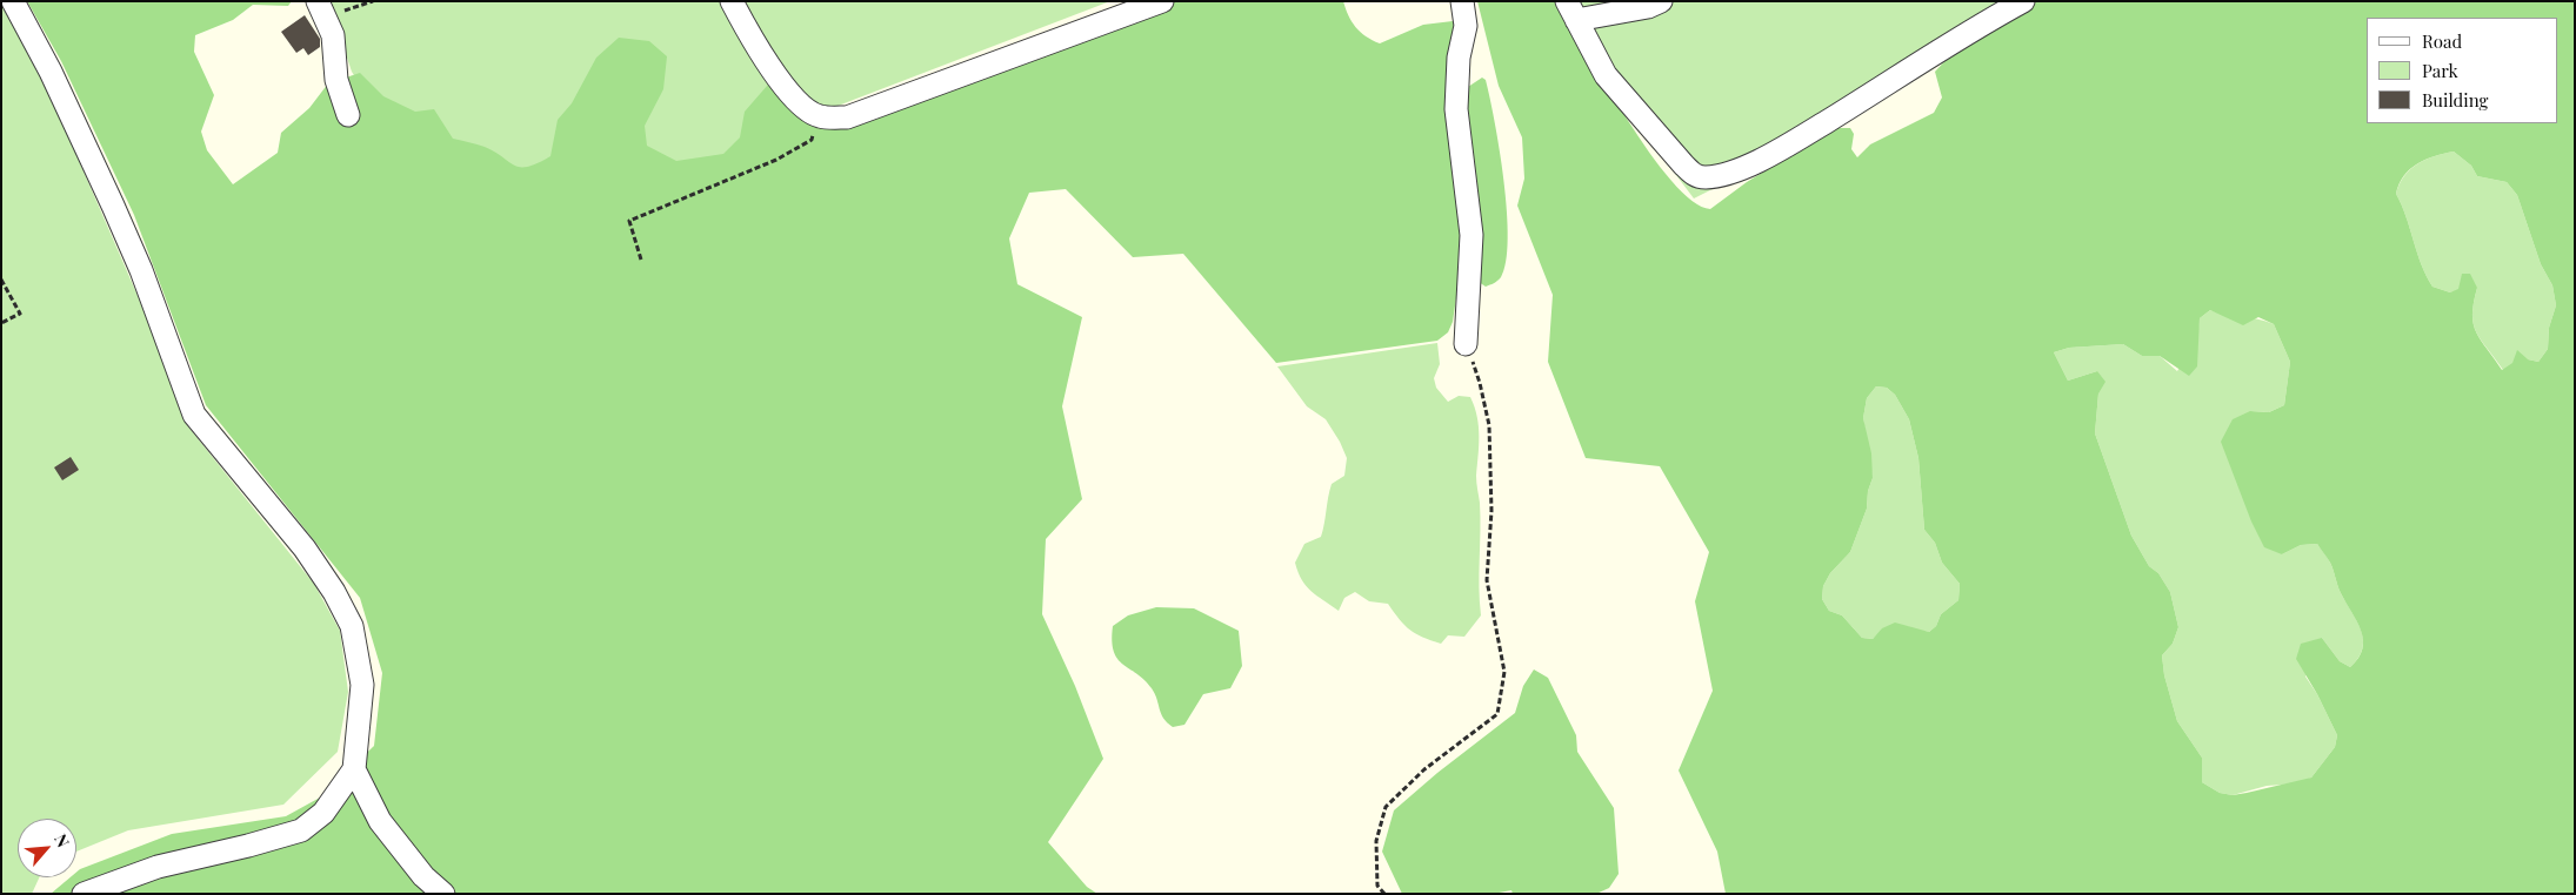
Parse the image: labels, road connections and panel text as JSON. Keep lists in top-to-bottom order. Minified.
{"legend":["Road","Park","Building"],"north":"top right"}
